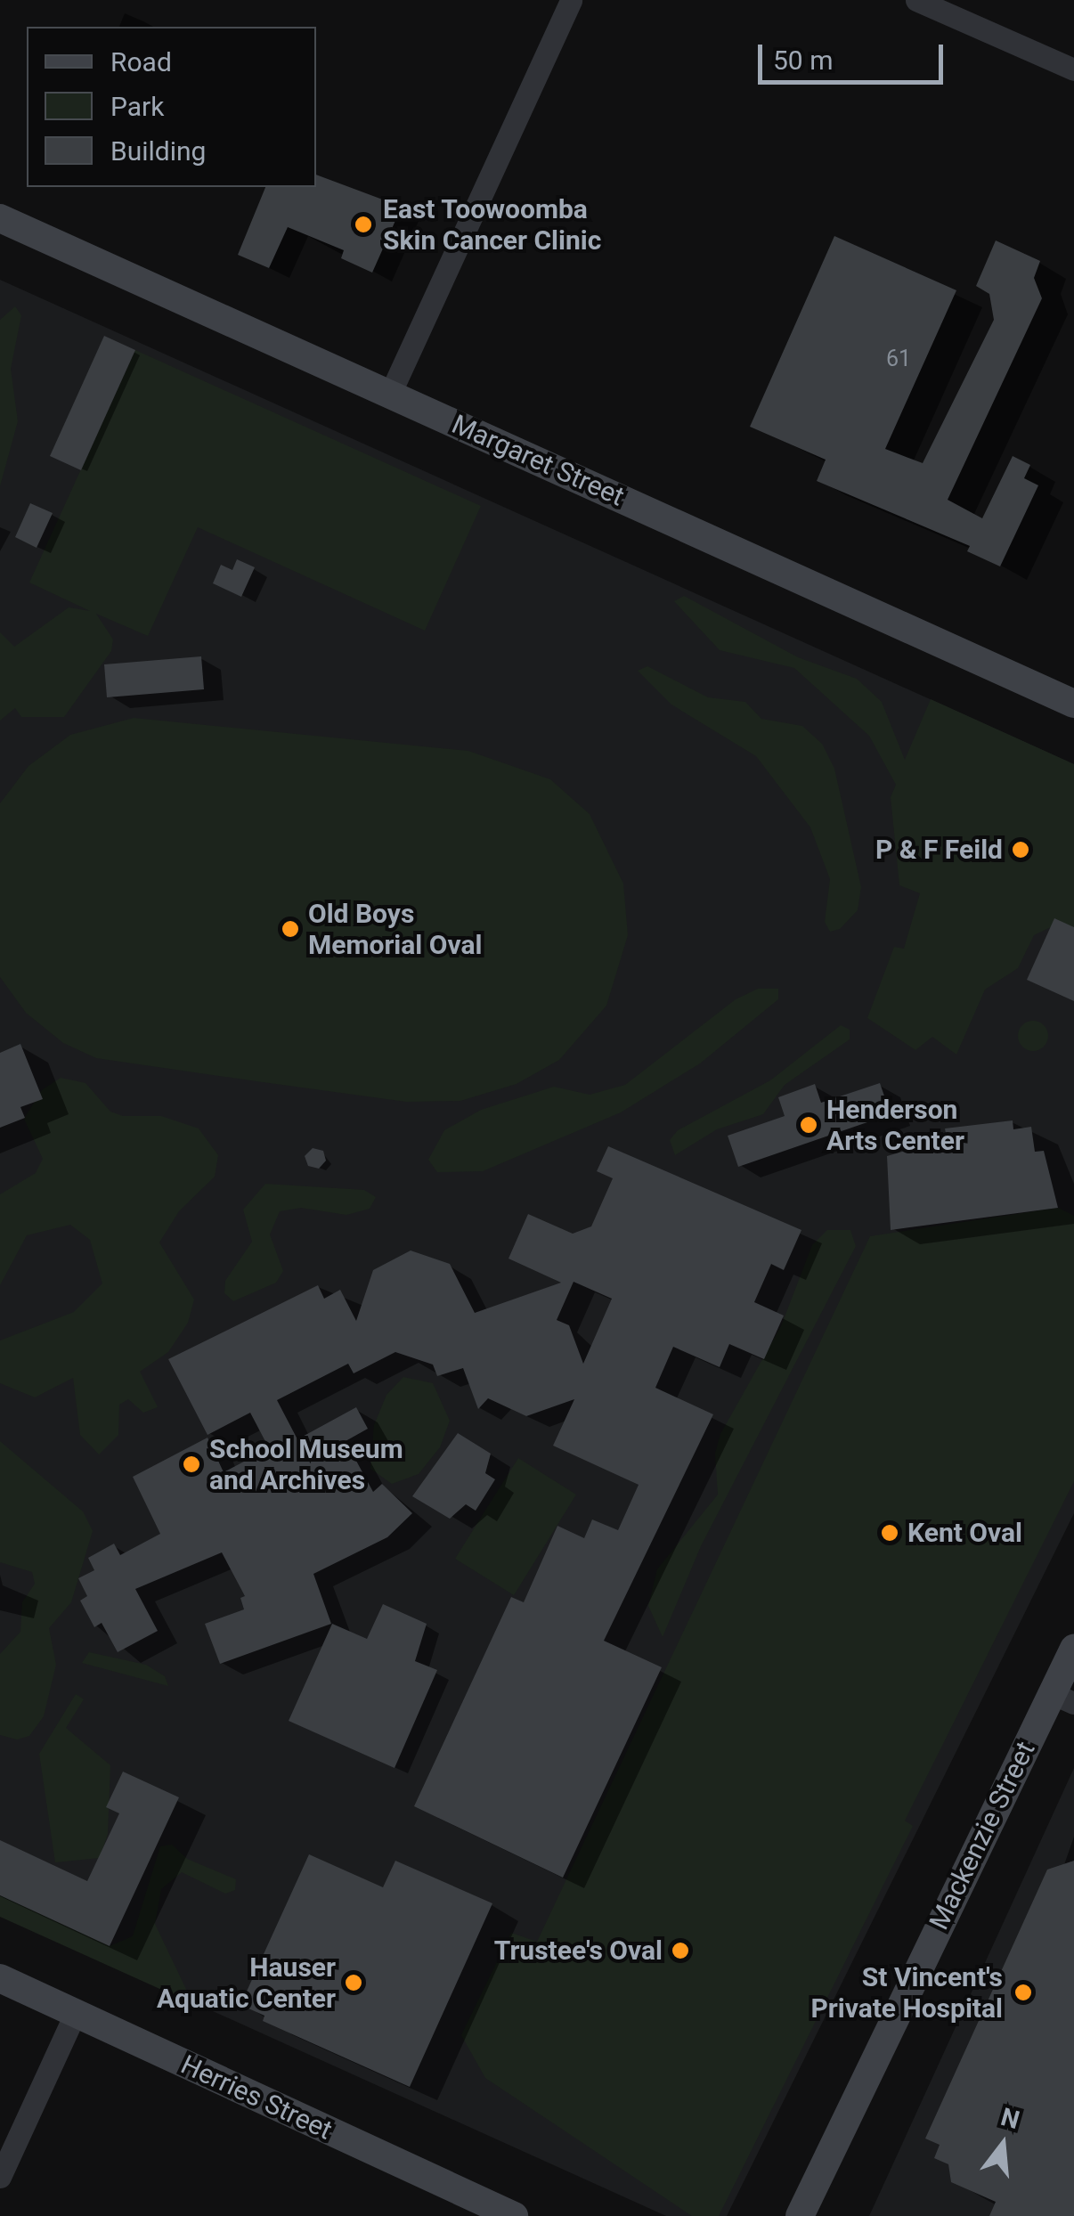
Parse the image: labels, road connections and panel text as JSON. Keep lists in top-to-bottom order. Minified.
{"streets":{"street":["Margaret Street","Mackenzie Street","Herries Street"]},"places":["East Toowoomba Skin Cancer Clinic","P & F Feild","Old Boys Memorial Oval","Henderson Arts Center","School Museum and Archives","Kent Oval","Trustee's Oval","Hauser Aquatic Center","St Vincent's Private Hospital"],"house_numbers":["61"],"legend":["Road","Park","Building"],"scale_bar":"50 m","north":"top"}
